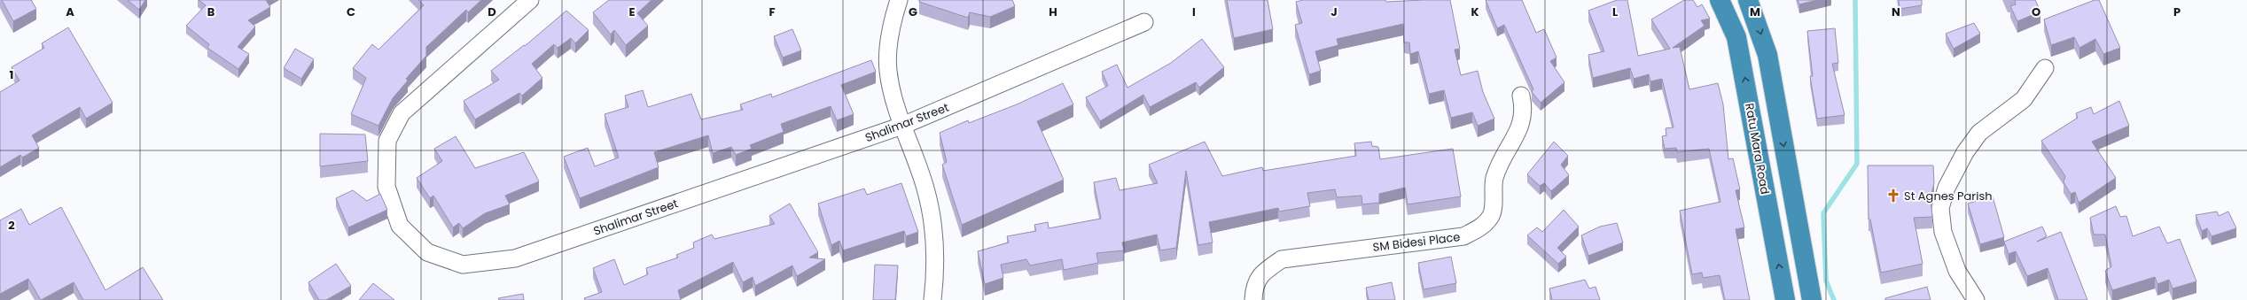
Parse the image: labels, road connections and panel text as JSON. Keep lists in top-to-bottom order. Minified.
{"streets":{"highway":["Ratu Mara Road"],"street":["Shalimar Street","SM Bidesi Place"]},"places":{"church":["St Agnes Parish"]},"grid":{"columns":["A","B","C","D","E","F","G","H","I","J","K","L","M","N","O","P"],"rows":["1","2"]}}
